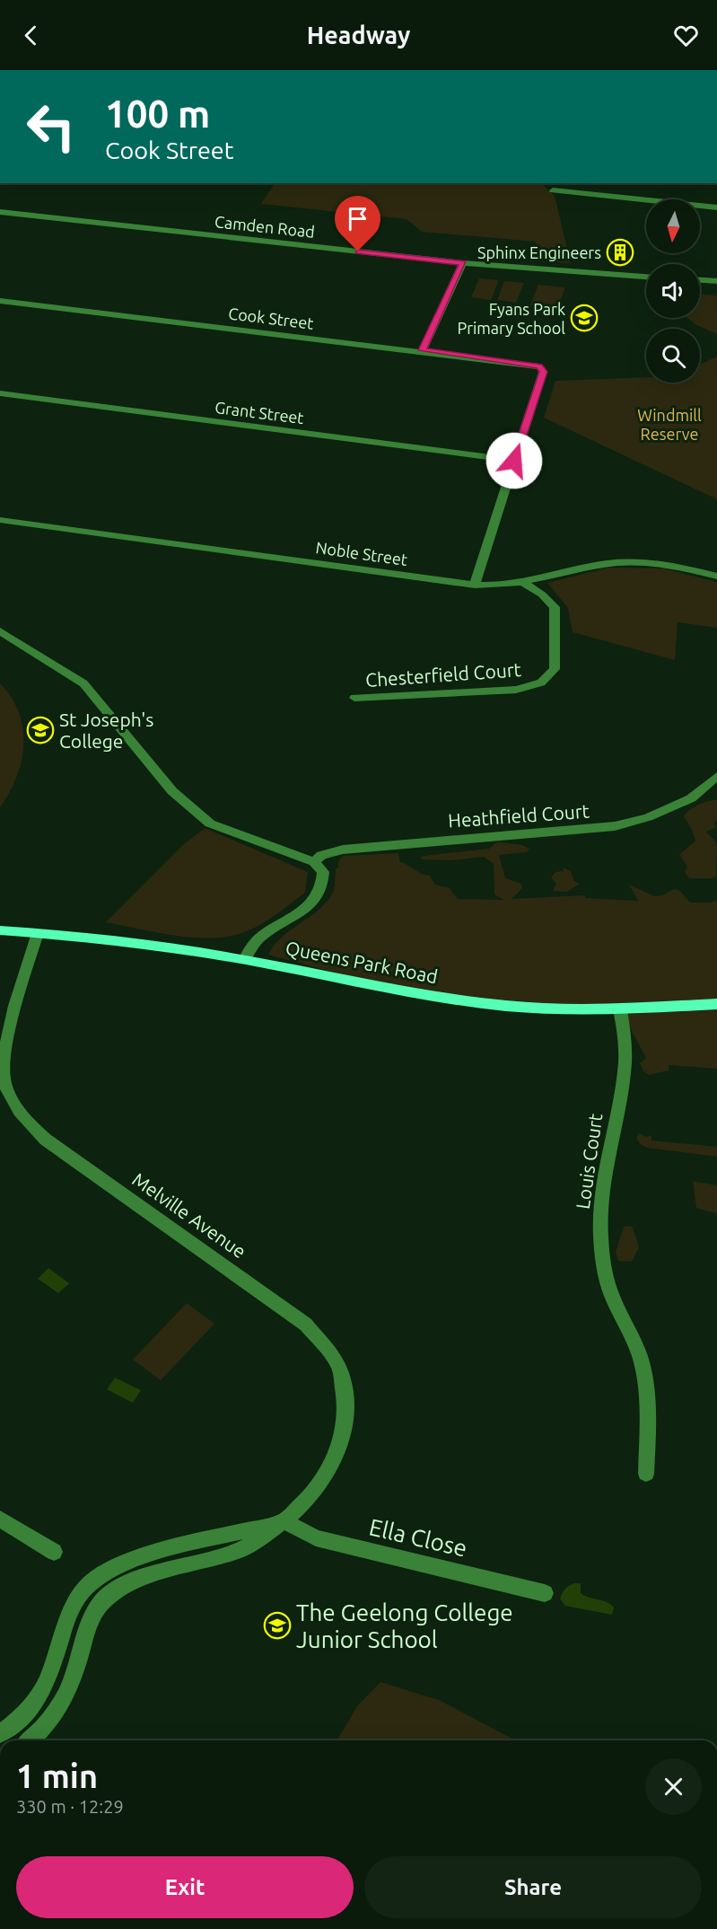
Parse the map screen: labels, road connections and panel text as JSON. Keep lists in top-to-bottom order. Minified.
{"streets":{"main road":["Queens Park Road"],"street":["Camden Road","Cook Street","Grant Street","Noble Street","Chesterfield Court","Heathfield Court","Louis Court","Melville Avenue","Ella Close"]},"crossings":[["Cook Street","Grant Street"],["Noble Street","Chesterfield Court"],["Queens Park Road","Louis Court"],["Queens Park Road","Melville Avenue"],["Melville Avenue","Ella Close"]],"parks":["Windmill Reserve"],"places":{"building":["Sphinx Engineers"],"school or university":["Fyans Park Primary School","St Joseph's College","The Geelong College Junior School"]},"north":"bottom","page":{"header":"Headway","turn":["100 m","Cook Street"],"heading":["1 min","330 m · 12:29"],"buttons":["Exit","Share"]}}
